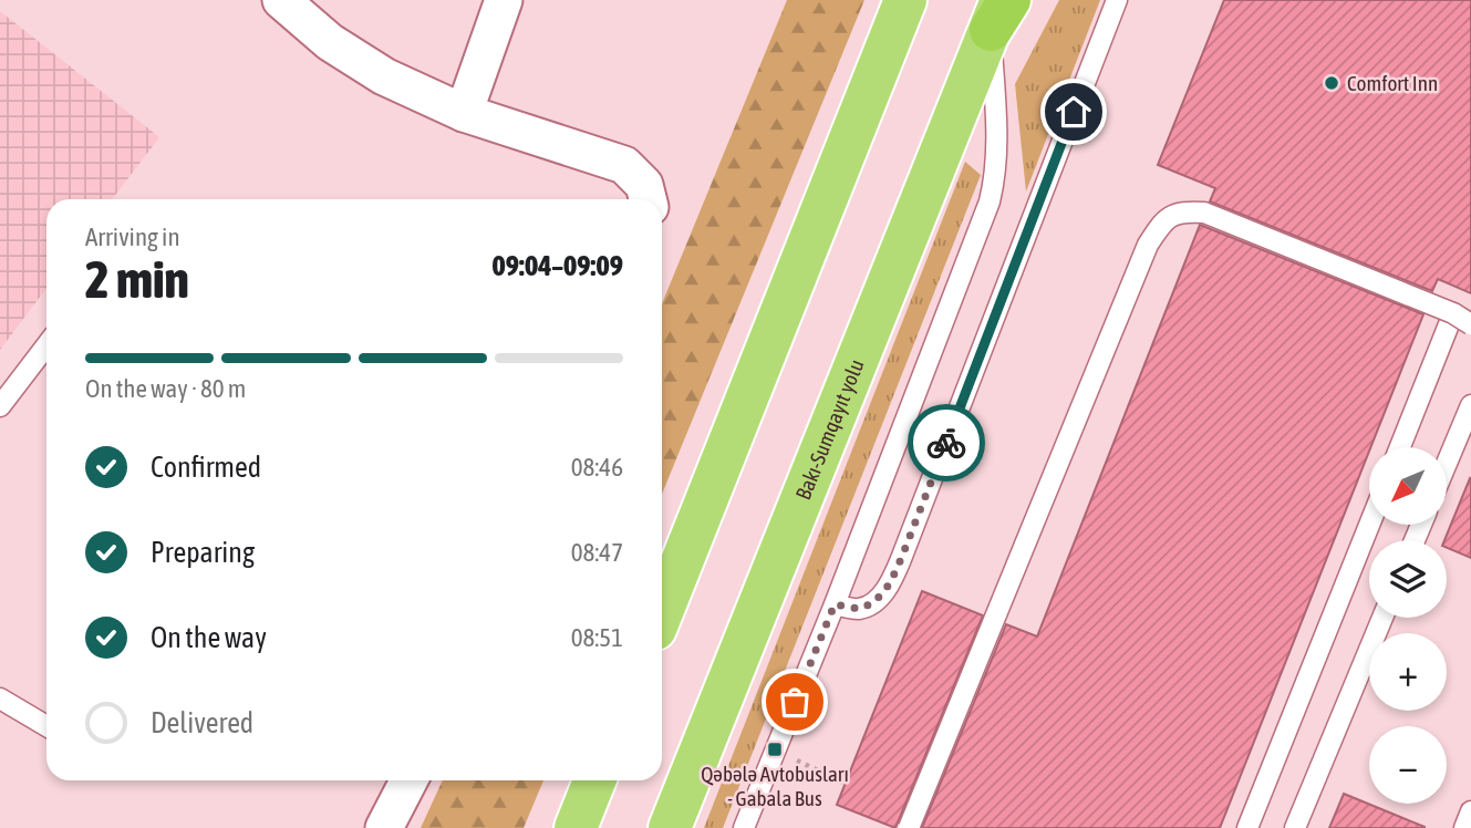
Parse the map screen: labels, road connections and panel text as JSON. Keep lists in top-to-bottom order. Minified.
{"streets":{"highway":["Bakı-Sumqayıt yolu"]},"places":{"other":["Comfort Inn"],"transit":["Qəbələ Avtobusları - Gabala Bus"]},"north":"bottom left","page":{"heading":["2 min","Arriving in","09:04–09:09"],"bar":"On the way · 80 m","list":[["Confirmed","08:46"],["Preparing","08:47"],["On the way","08:51"],"Delivered"],"map_buttons":["+","−"]}}
